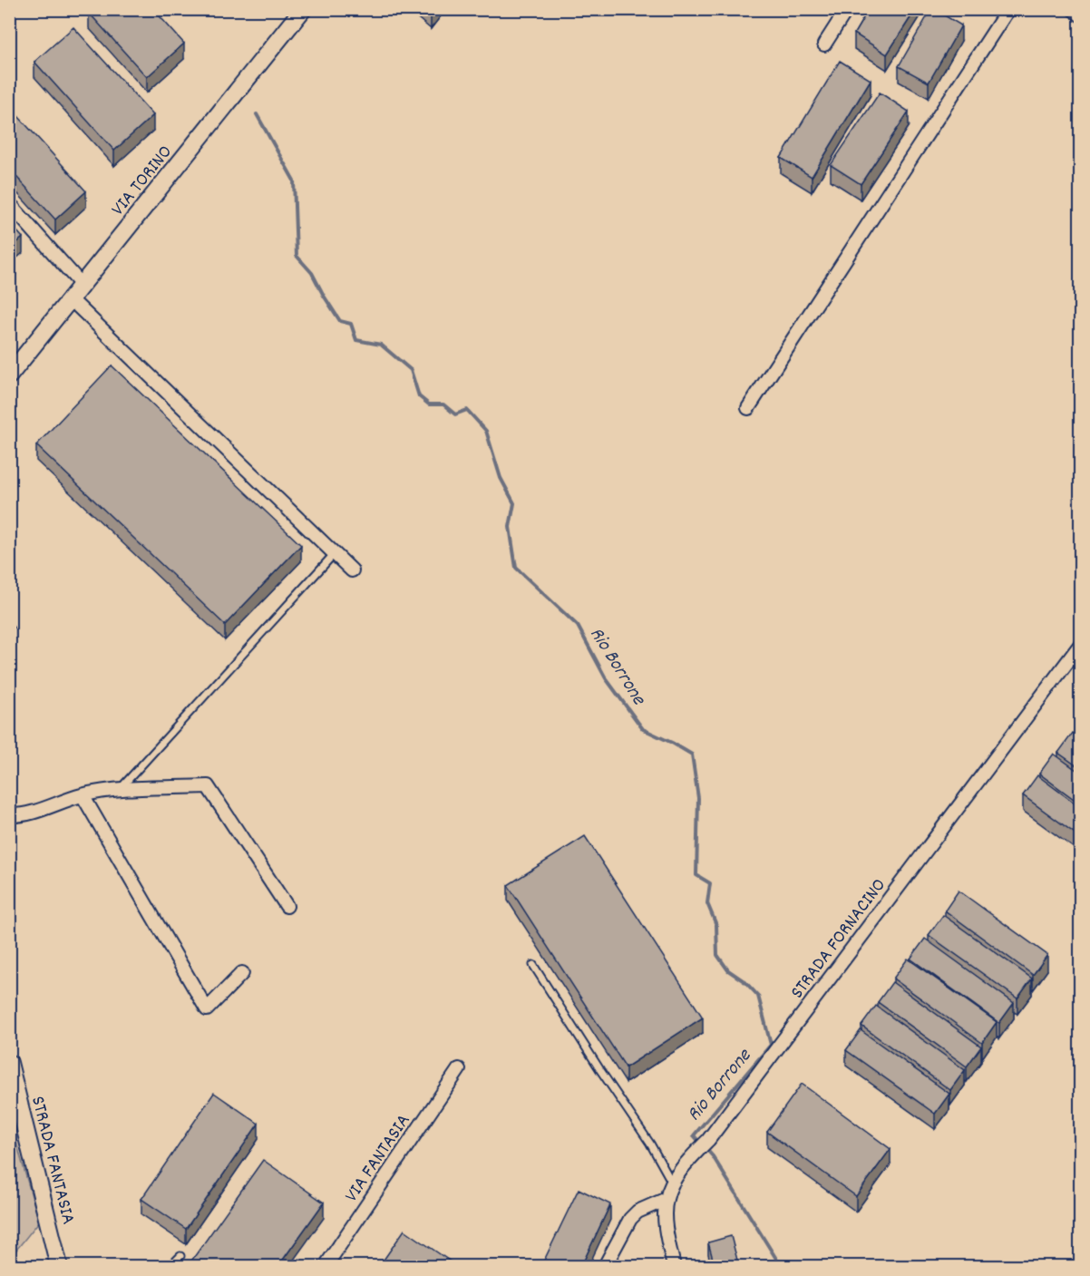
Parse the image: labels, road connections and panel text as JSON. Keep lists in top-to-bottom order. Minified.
{"streets":{"main road":["VIA TORINO","STRADA FANTASIA"],"street":["STRADA FORNACINO","VIA FANTASIA"]},"water":["Rio Borrone"]}
